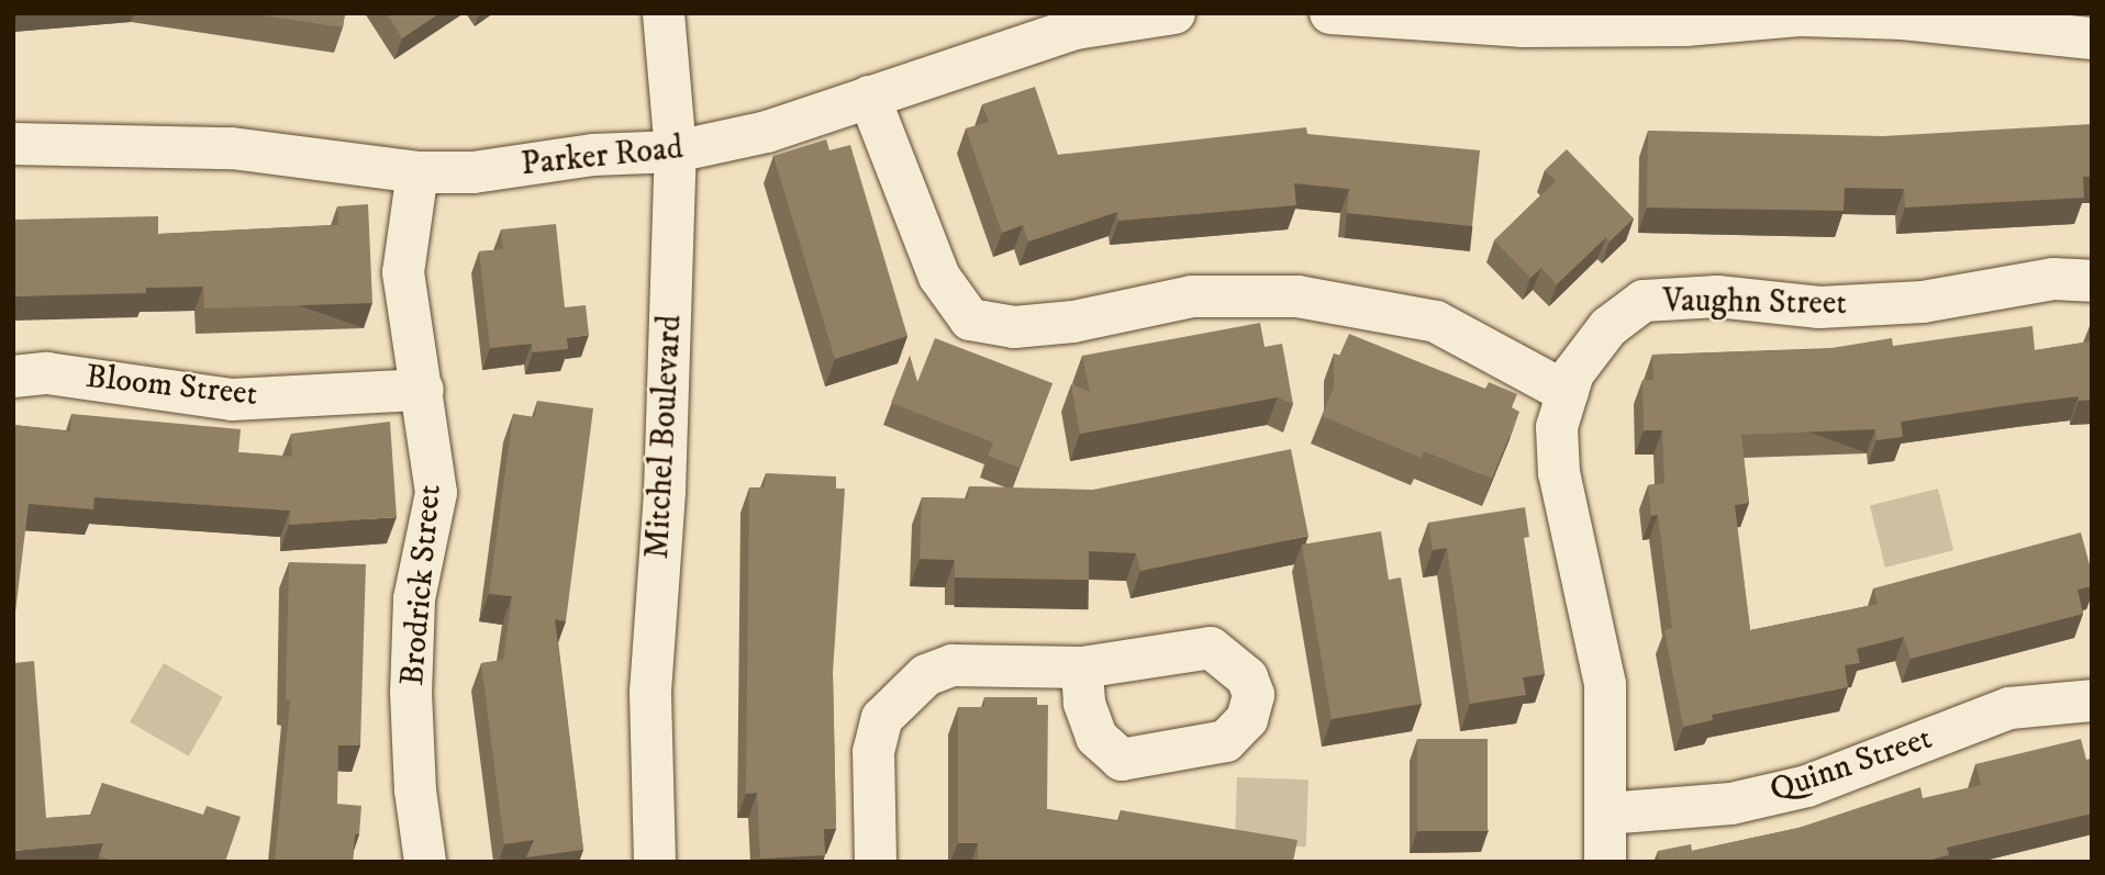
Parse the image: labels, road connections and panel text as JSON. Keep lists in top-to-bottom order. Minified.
{"streets":{"street":["Parker Road","Vaughn Street","Bloom Street","Mitchel Boulevard","Brodrick Street","Quinn Street"]},"crossings":[["Parker Road","Mitchel Boulevard"],["Parker Road","Brodrick Street"],["Vaughn Street","Quinn Street"],["Bloom Street","Brodrick Street"]]}
